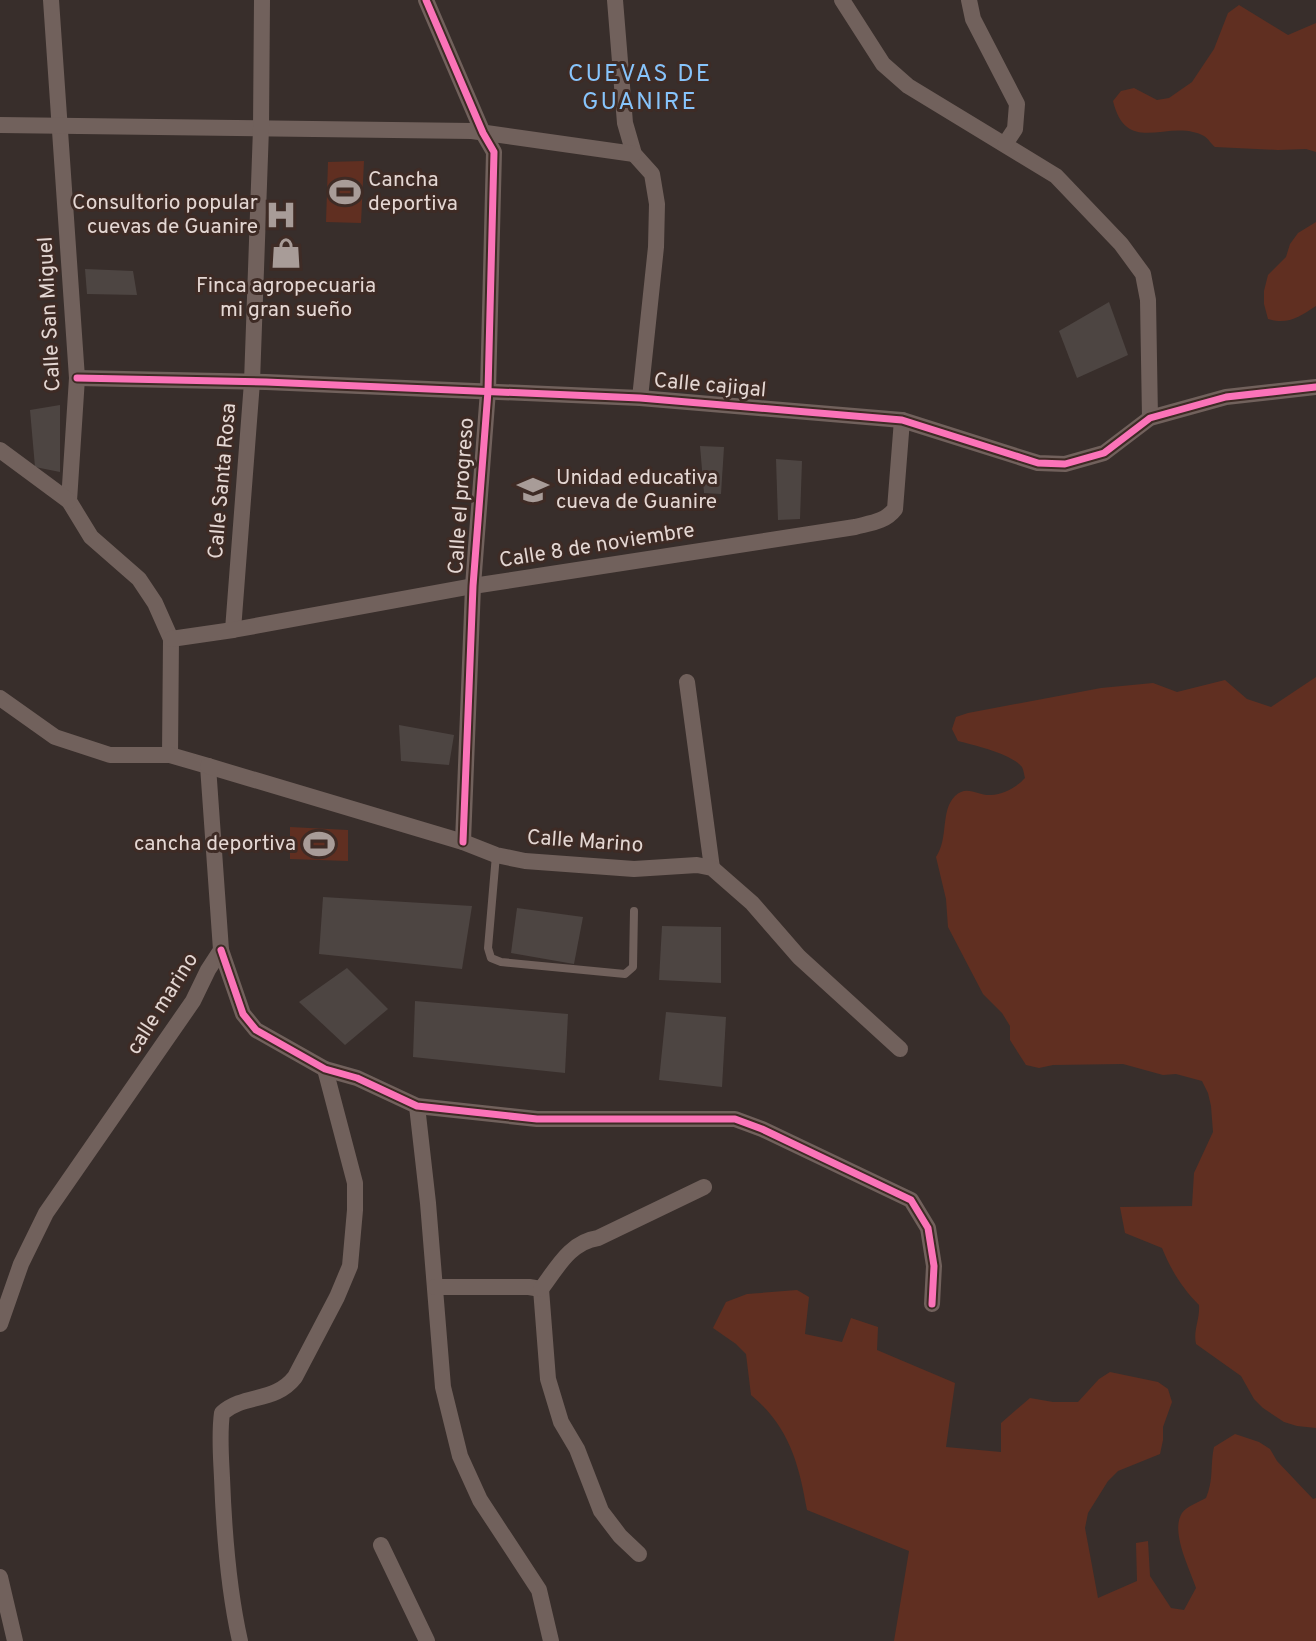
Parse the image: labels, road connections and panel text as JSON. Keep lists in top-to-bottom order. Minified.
{"streets":{"street":["Calle San Miguel","Calle cajigal","Calle Santa Rosa","Calle el progreso","Calle 8 de noviembre","Calle Marino","calle marino"]},"crossings":[["Calle San Miguel","Calle cajigal"],["Calle cajigal","Calle Santa Rosa"],["Calle cajigal","Calle el progreso"],["Calle cajigal","Calle 8 de noviembre"],["Calle Santa Rosa","Calle 8 de noviembre"],["Calle el progreso","Calle 8 de noviembre"],["Calle el progreso","Calle Marino"],["Calle Marino","calle marino"]],"districts":["CUEVAS DE GUANIRE"],"places":{"sports":["Cancha deportiva","cancha deportiva"],"hospital":["Consultorio popular cuevas de Guanire"],"shop":["Finca agropecuaria mi gran sueño"],"school or university":["Unidad educativa cueva de Guanire"]}}
